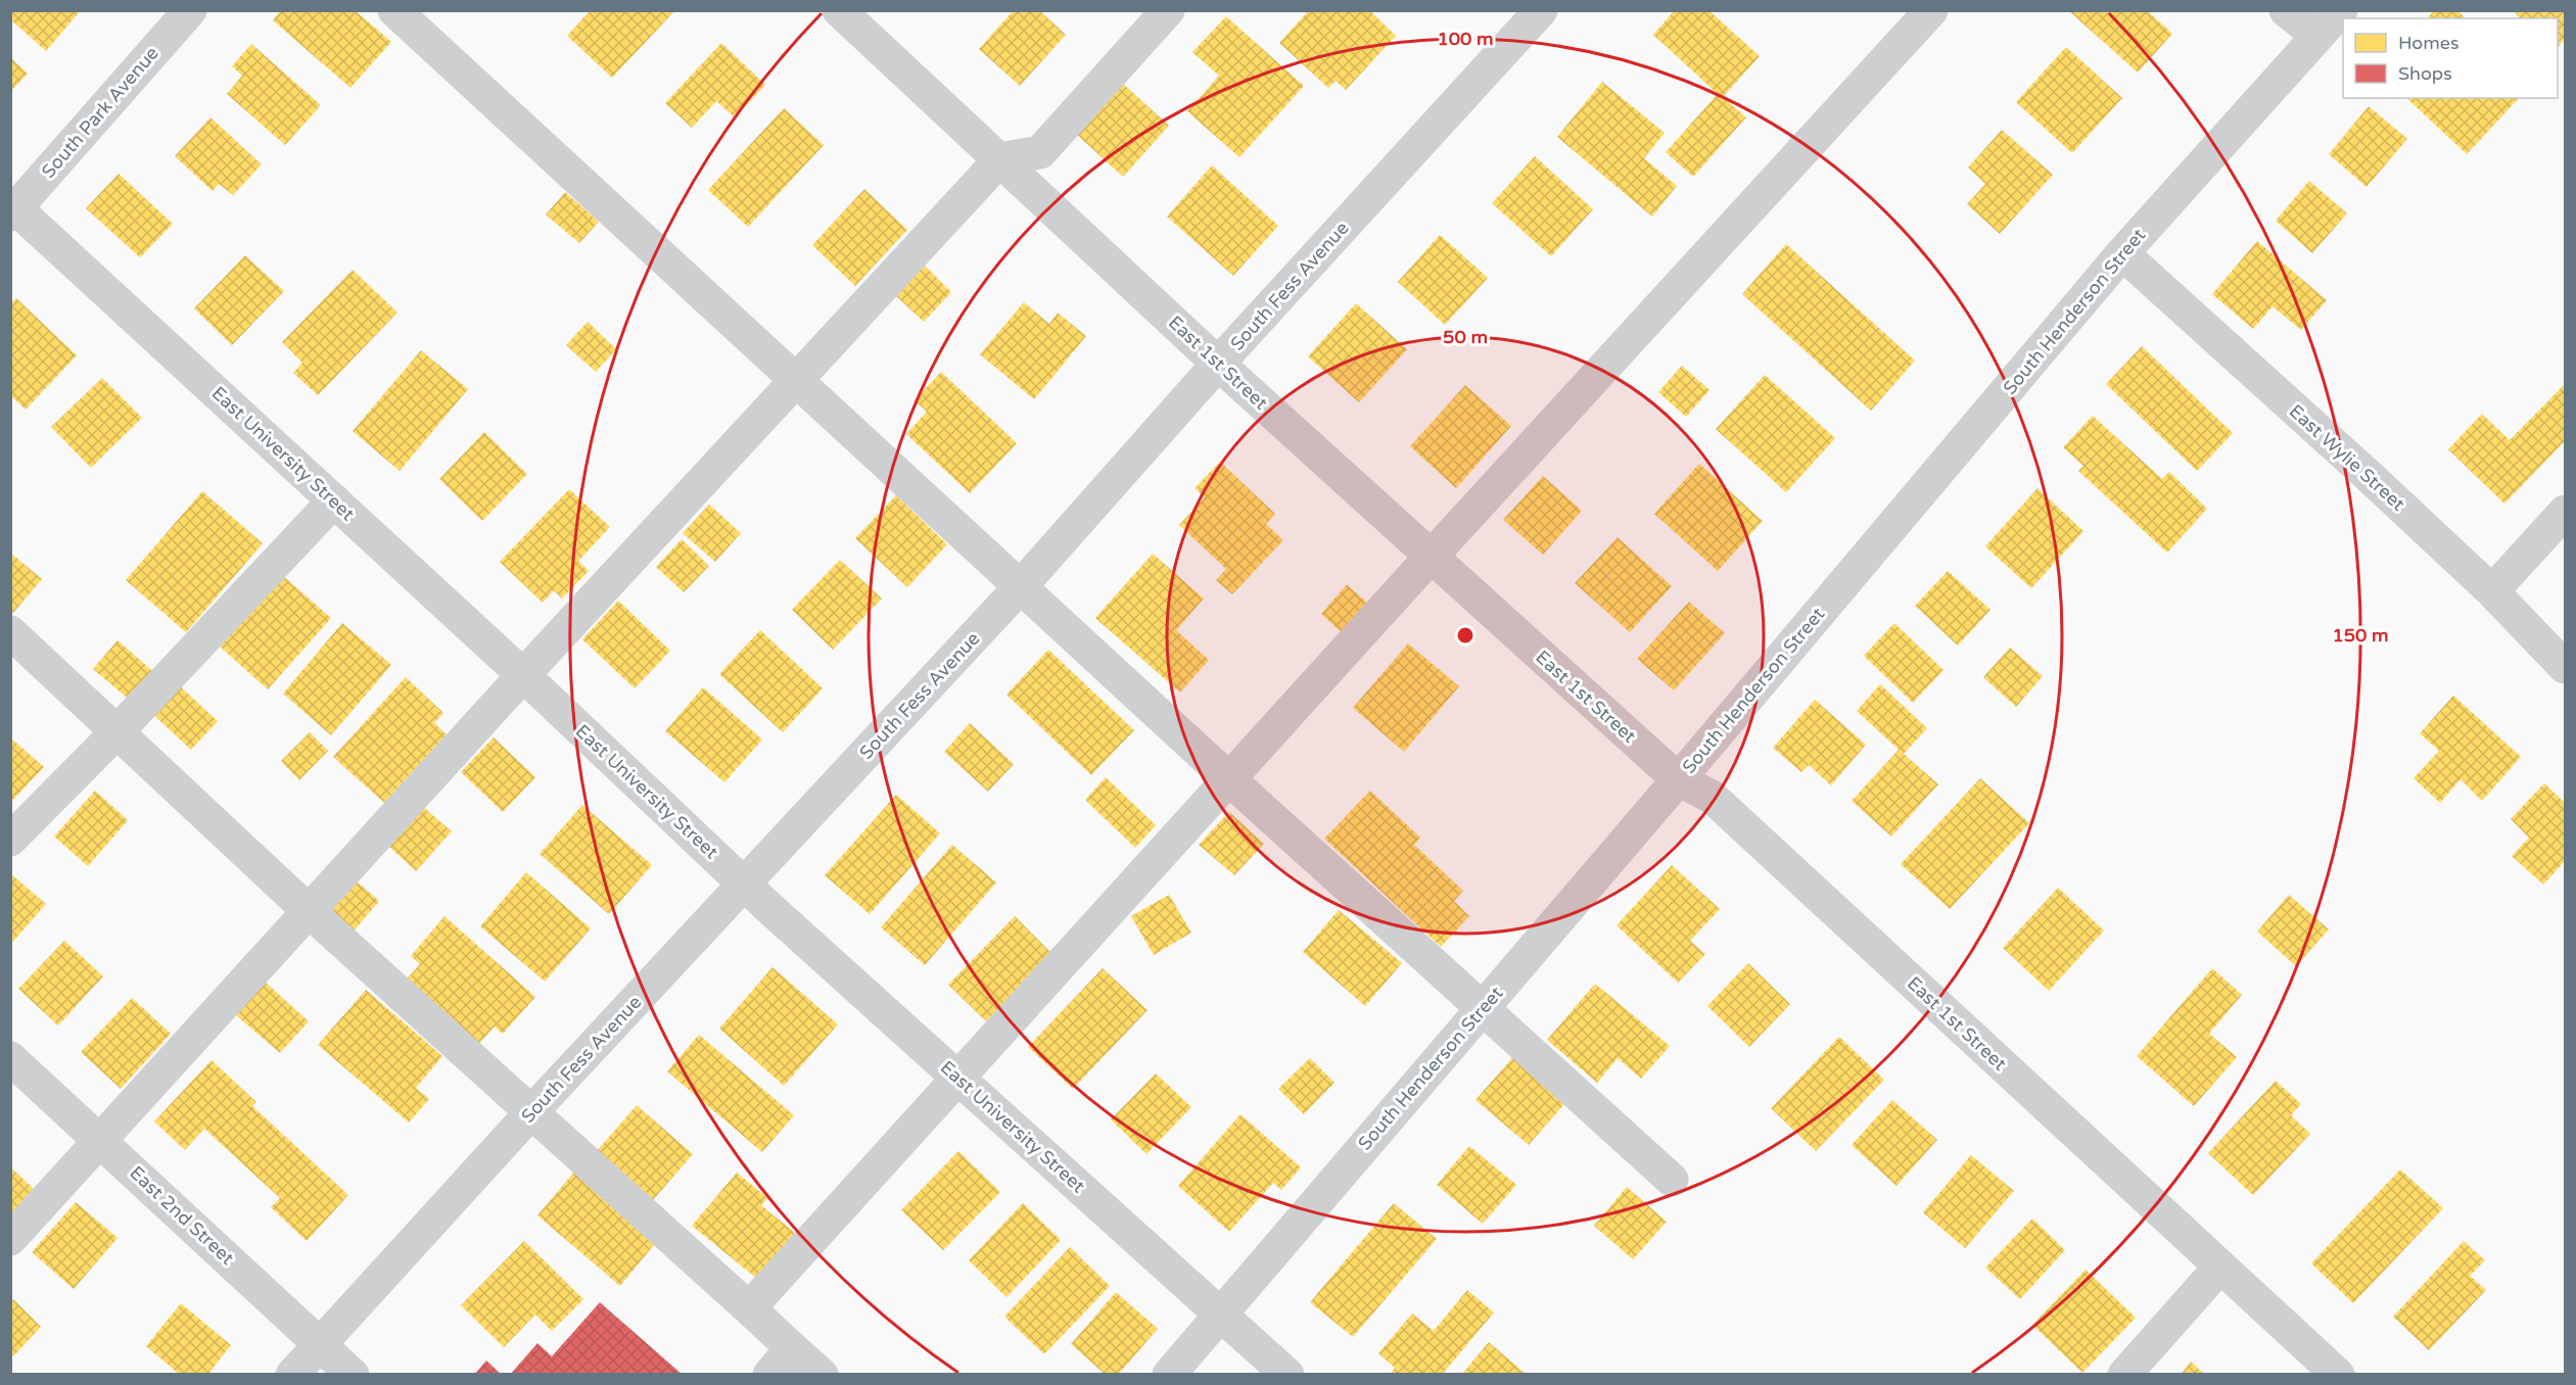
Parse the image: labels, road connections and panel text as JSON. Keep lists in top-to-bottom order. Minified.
{"streets":{"street":["South Park Avenue","South Fess Avenue","South Henderson Street","East 1st Street","East University Street","East Wylie Street","East 2nd Street"]},"crossings":[["South Park Avenue","East University Street"],["South Fess Avenue","East 1st Street"],["South Fess Avenue","East University Street"],["South Fess Avenue","East 2nd Street"],["South Henderson Street","East 1st Street"],["South Henderson Street","East University Street"],["South Henderson Street","East Wylie Street"]],"legend":["Homes","Shops"],"rings":["100 m","50 m","150 m"]}
